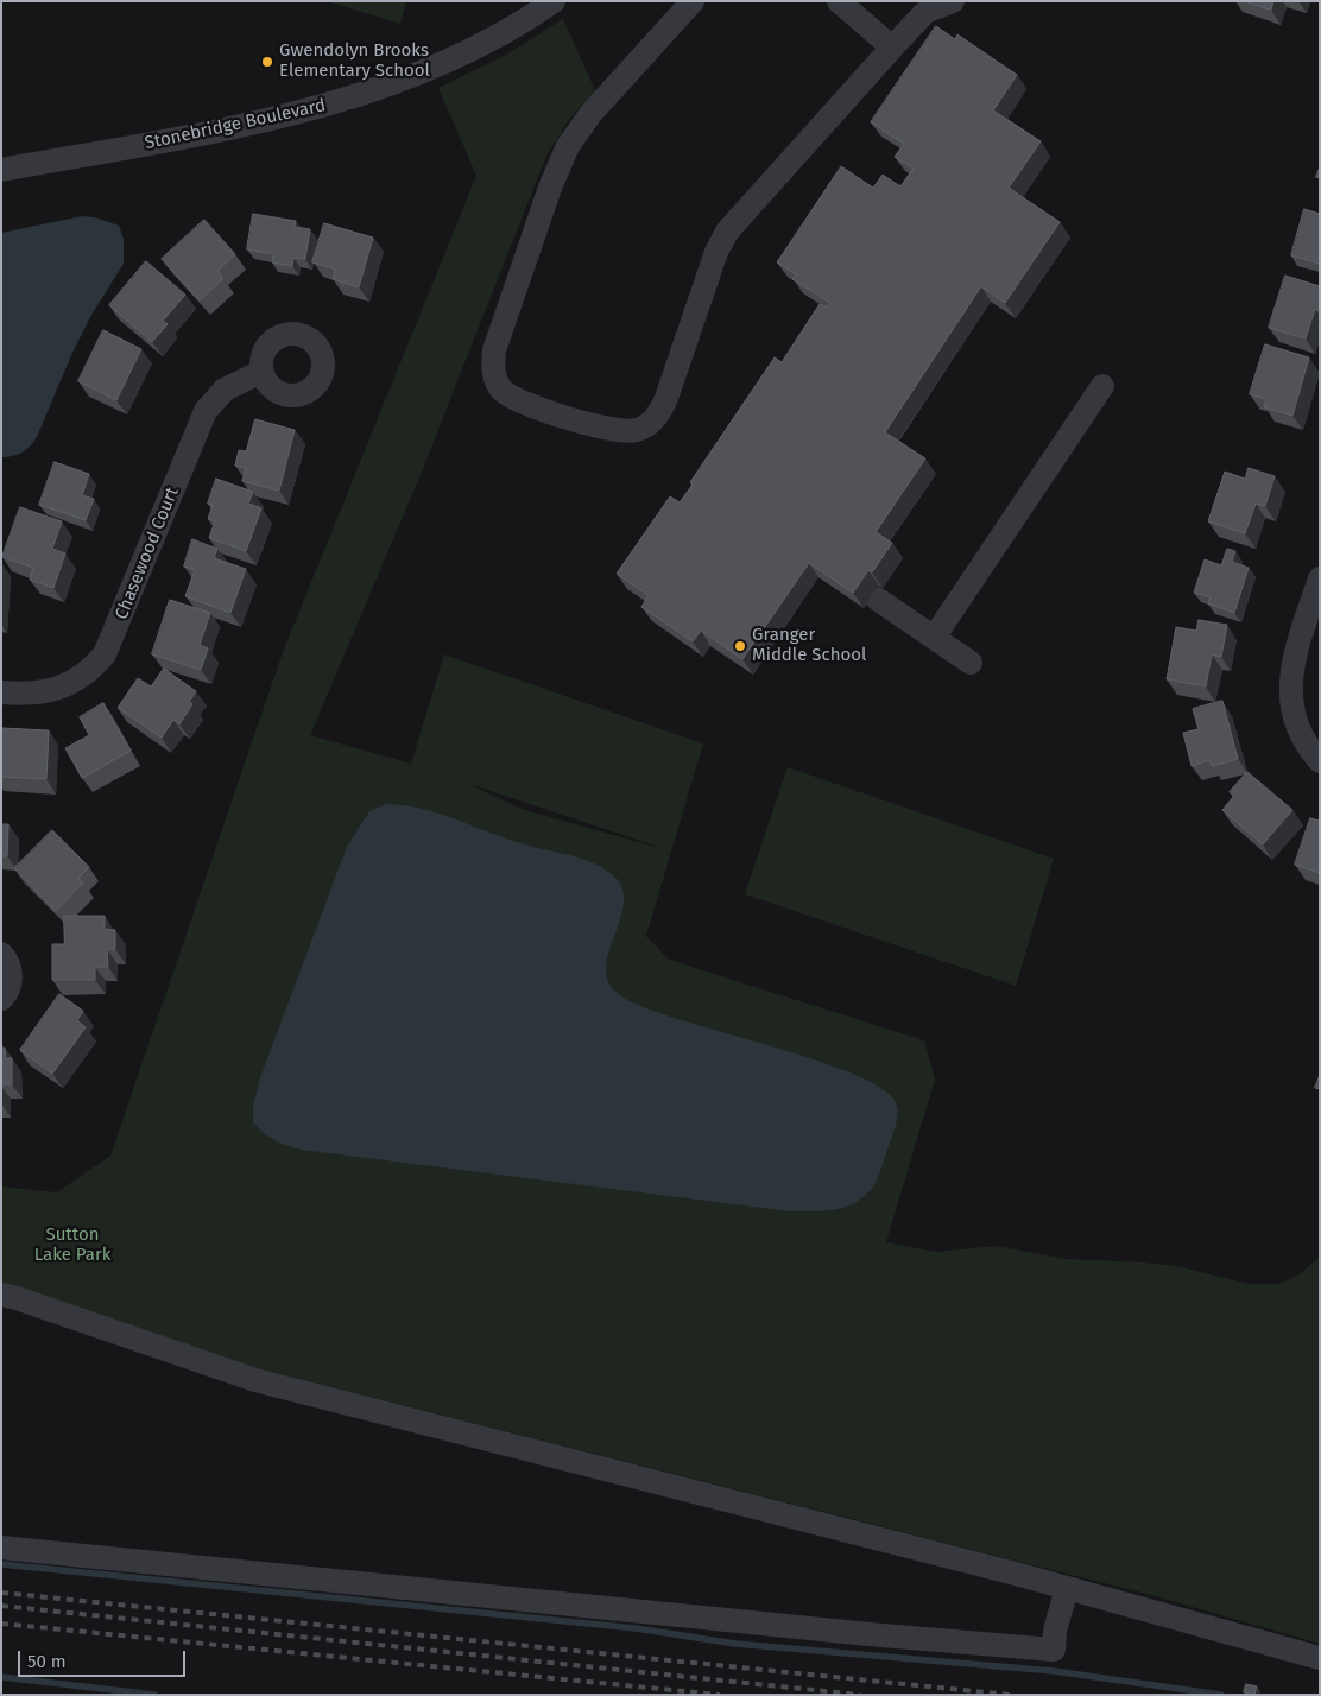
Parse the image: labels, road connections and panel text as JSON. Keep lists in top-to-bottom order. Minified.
{"streets":{"street":["Stonebridge Boulevard","Chasewood Court"]},"parks":["Sutton Lake Park"],"places":["Gwendolyn Brooks Elementary School","Granger Middle School"],"scale_bar":"50 m"}
